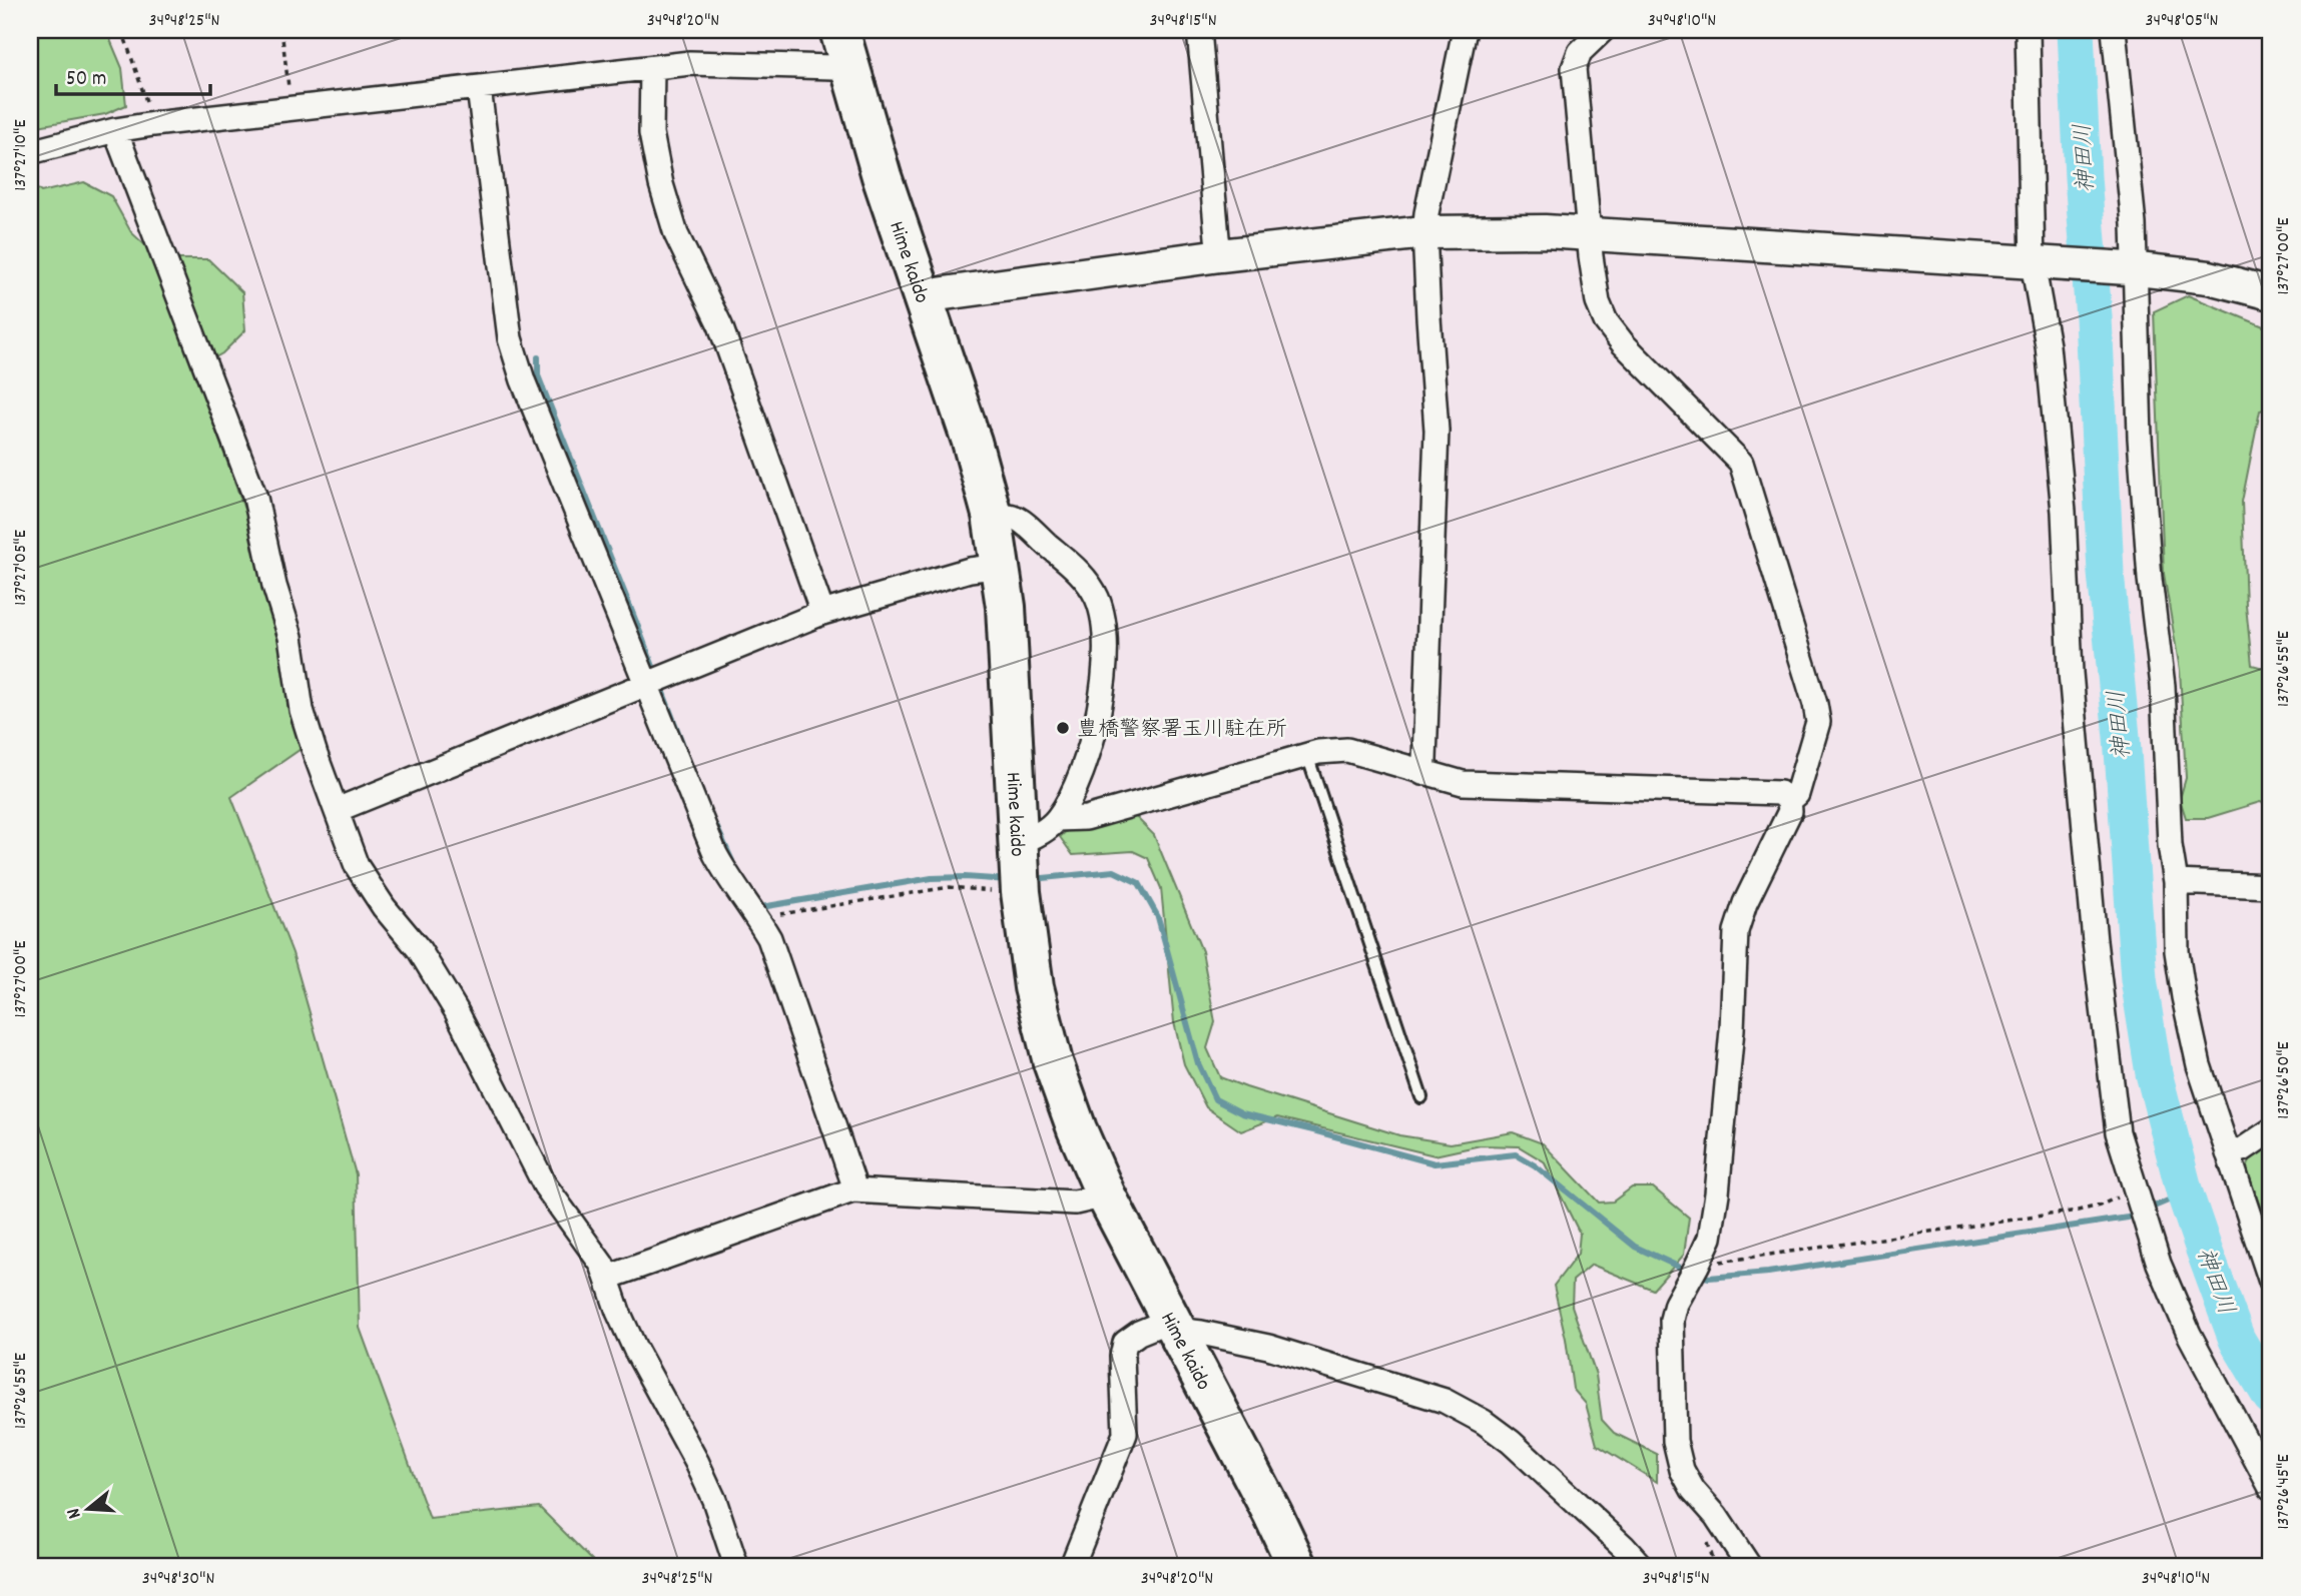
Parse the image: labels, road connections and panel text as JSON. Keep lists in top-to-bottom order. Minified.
{"streets":{"highway":["Hime kaido"]},"water":["神田川"],"places":["豊橋警察署玉川駐在所"],"scale_bar":"50 m","north":"left","coordinates":["34°48'25\"N","34°48'20\"N","34°48'15\"N","34°48'10\"N","34°48'05\"N","137°27'10\"E","137°27'00\"E","137°27'05\"E","137°26'55\"E","137°26'50\"E","137°26'45\"E","34°48'30\"N"]}
